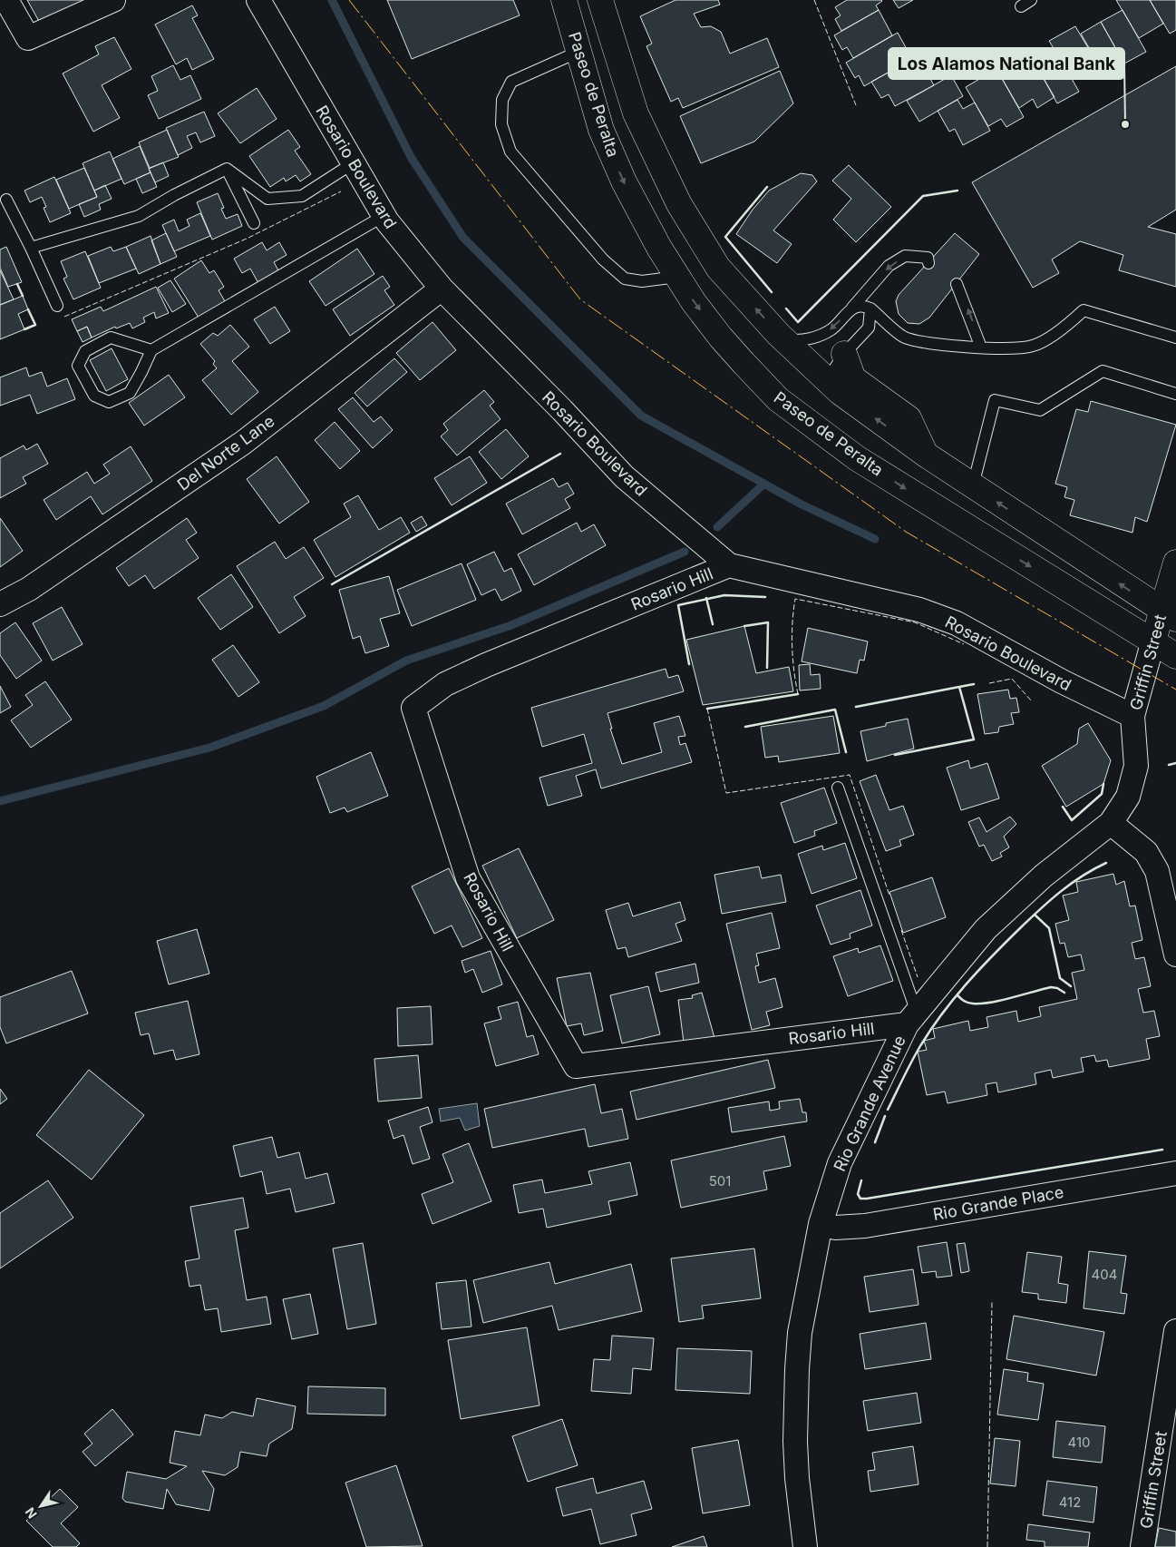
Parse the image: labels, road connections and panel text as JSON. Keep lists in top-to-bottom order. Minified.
{"streets":{"main road":["Paseo de Peralta","Griffin Street"],"street":["Rosario Boulevard","Del Norte Lane","Rosario Hill","Rio Grande Avenue","Rio Grande Place"]},"crossings":[["Paseo de Peralta","Griffin Street"],["Rosario Boulevard","Del Norte Lane"],["Rosario Boulevard","Rosario Hill"],["Rosario Boulevard","Griffin Street"],["Rosario Hill","Rio Grande Avenue"],["Griffin Street","Rio Grande Avenue"],["Rio Grande Avenue","Rio Grande Place"]],"places":["Los Alamos National Bank"],"house_numbers":["501","404","410","412"],"north":"bottom left"}
